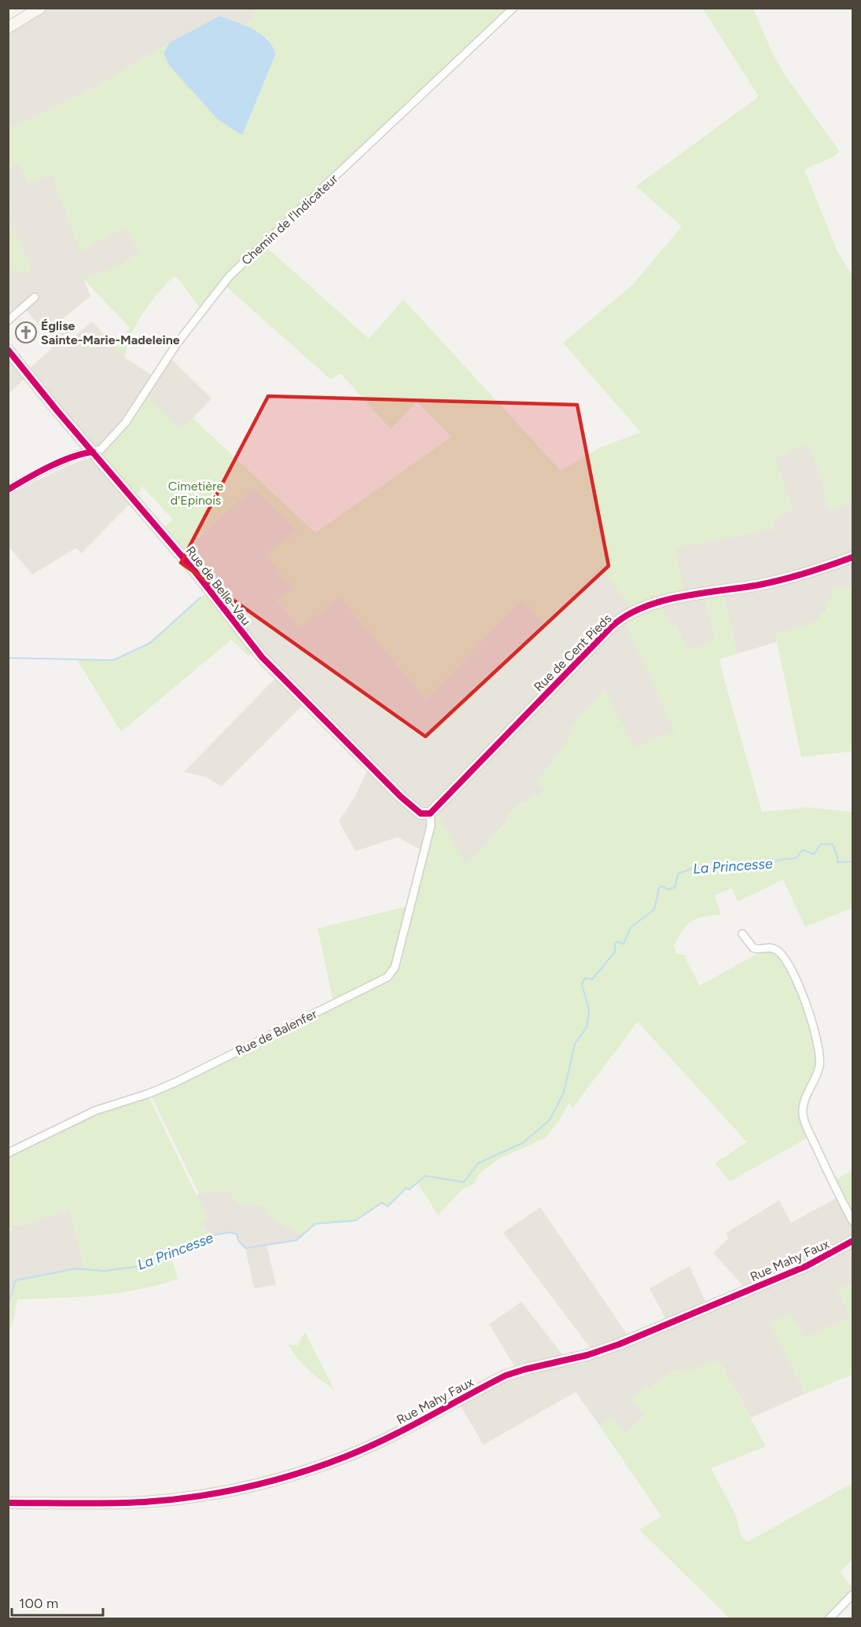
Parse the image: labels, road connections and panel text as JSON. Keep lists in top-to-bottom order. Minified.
{"streets":{"street":["Chemin de l'Indicateur","Rue de Belle-Vau","Rue de Cent Pieds","Rue de Balenfer","Rue Mahy Faux"]},"crossings":[["Chemin de l'Indicateur","Rue de Belle-Vau"],["Rue de Belle-Vau","Rue de Cent Pieds"],["Rue de Belle-Vau","Rue de Balenfer"],["Rue de Cent Pieds","Rue de Balenfer"]],"water":["La Princesse"],"parks":["Cimetière d'Epinois"],"places":{"church":["Église Sainte-Marie-Madeleine"]},"scale_bar":"100 m"}
